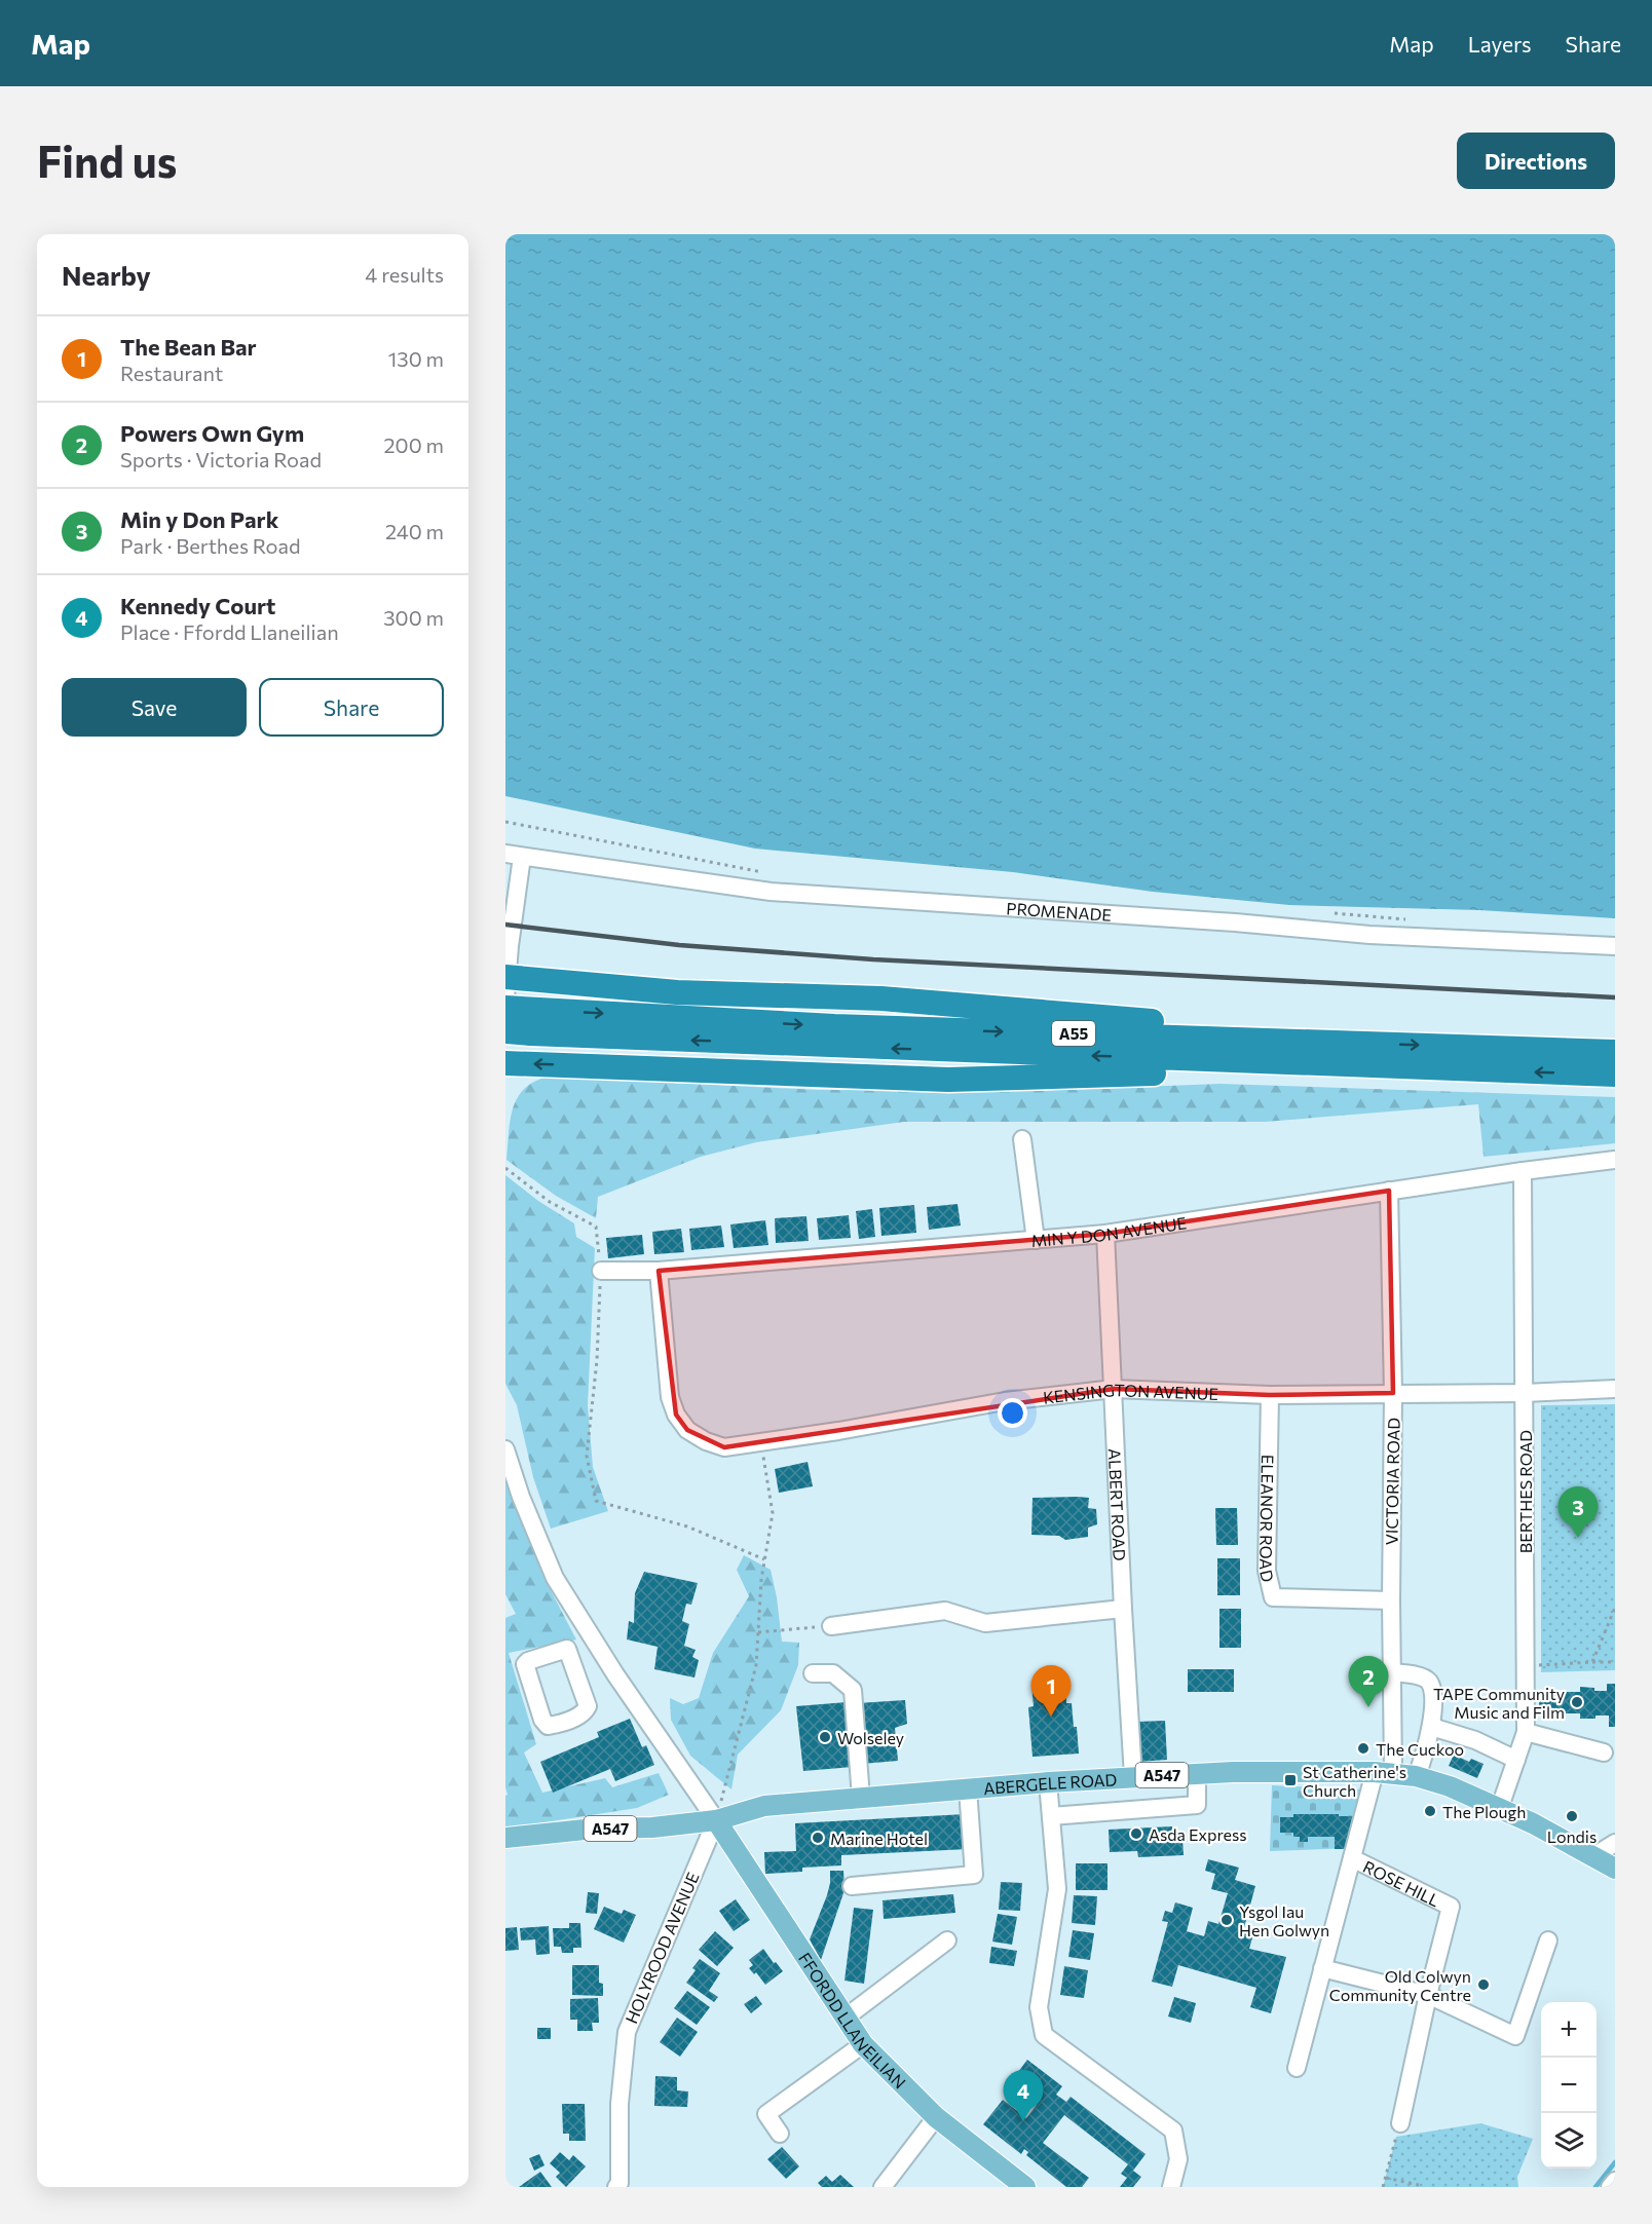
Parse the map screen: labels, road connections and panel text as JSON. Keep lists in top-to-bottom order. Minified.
{"streets":{"highway":["A55"],"main road":["A547","ABERGELE ROAD","FFORDD LLANEILIAN"],"street":["PROMENADE","MIN Y DON AVENUE","KENSINGTON AVENUE","VICTORIA ROAD","BERTHES ROAD","ALBERT ROAD","ELEANOR ROAD","ROSE HILL","HOLYROOD AVENUE"]},"crossings":[["MIN Y DON AVENUE","KENSINGTON AVENUE"],["MIN Y DON AVENUE","VICTORIA ROAD"],["MIN Y DON AVENUE","BERTHES ROAD"],["MIN Y DON AVENUE","ALBERT ROAD"],["KENSINGTON AVENUE","VICTORIA ROAD"],["KENSINGTON AVENUE","BERTHES ROAD"],["KENSINGTON AVENUE","ALBERT ROAD"],["KENSINGTON AVENUE","ELEANOR ROAD"],["VICTORIA ROAD","ELEANOR ROAD"],["VICTORIA ROAD","ABERGELE ROAD"],["VICTORIA ROAD","ROSE HILL"],["BERTHES ROAD","ABERGELE ROAD"],["ALBERT ROAD","ABERGELE ROAD"],["ABERGELE ROAD","HOLYROOD AVENUE"],["ABERGELE ROAD","FFORDD LLANEILIAN"],["HOLYROOD AVENUE","FFORDD LLANEILIAN"]],"places":{"other":["TAPE Community Music and Film","Wolseley","The Cuckoo","The Plough","Londis","Asda Express","Marine Hotel","Ysgol Iau Hen Golwyn","Old Colwyn Community Centre"],"transit":["St Catherine's Church"]},"page":{"header":"Map","nav":["Map","Layers","Share"],"buttons":["Directions",["Save","Share"]],"title":"Find us","heading":["Nearby","4 results"],"list":[{"mark":"1","name":"The Bean Bar","note":"Restaurant","value":"130 m"},{"mark":"2","name":"Powers Own Gym","note":"Sports · Victoria Road","value":"200 m"},{"mark":"3","name":"Min y Don Park","note":"Park · Berthes Road","value":"240 m"},{"mark":"4","name":"Kennedy Court","note":"Place · Ffordd Llaneilian","value":"300 m"}],"pins":["3","2","1","4"],"map_buttons":["+","−"]}}
